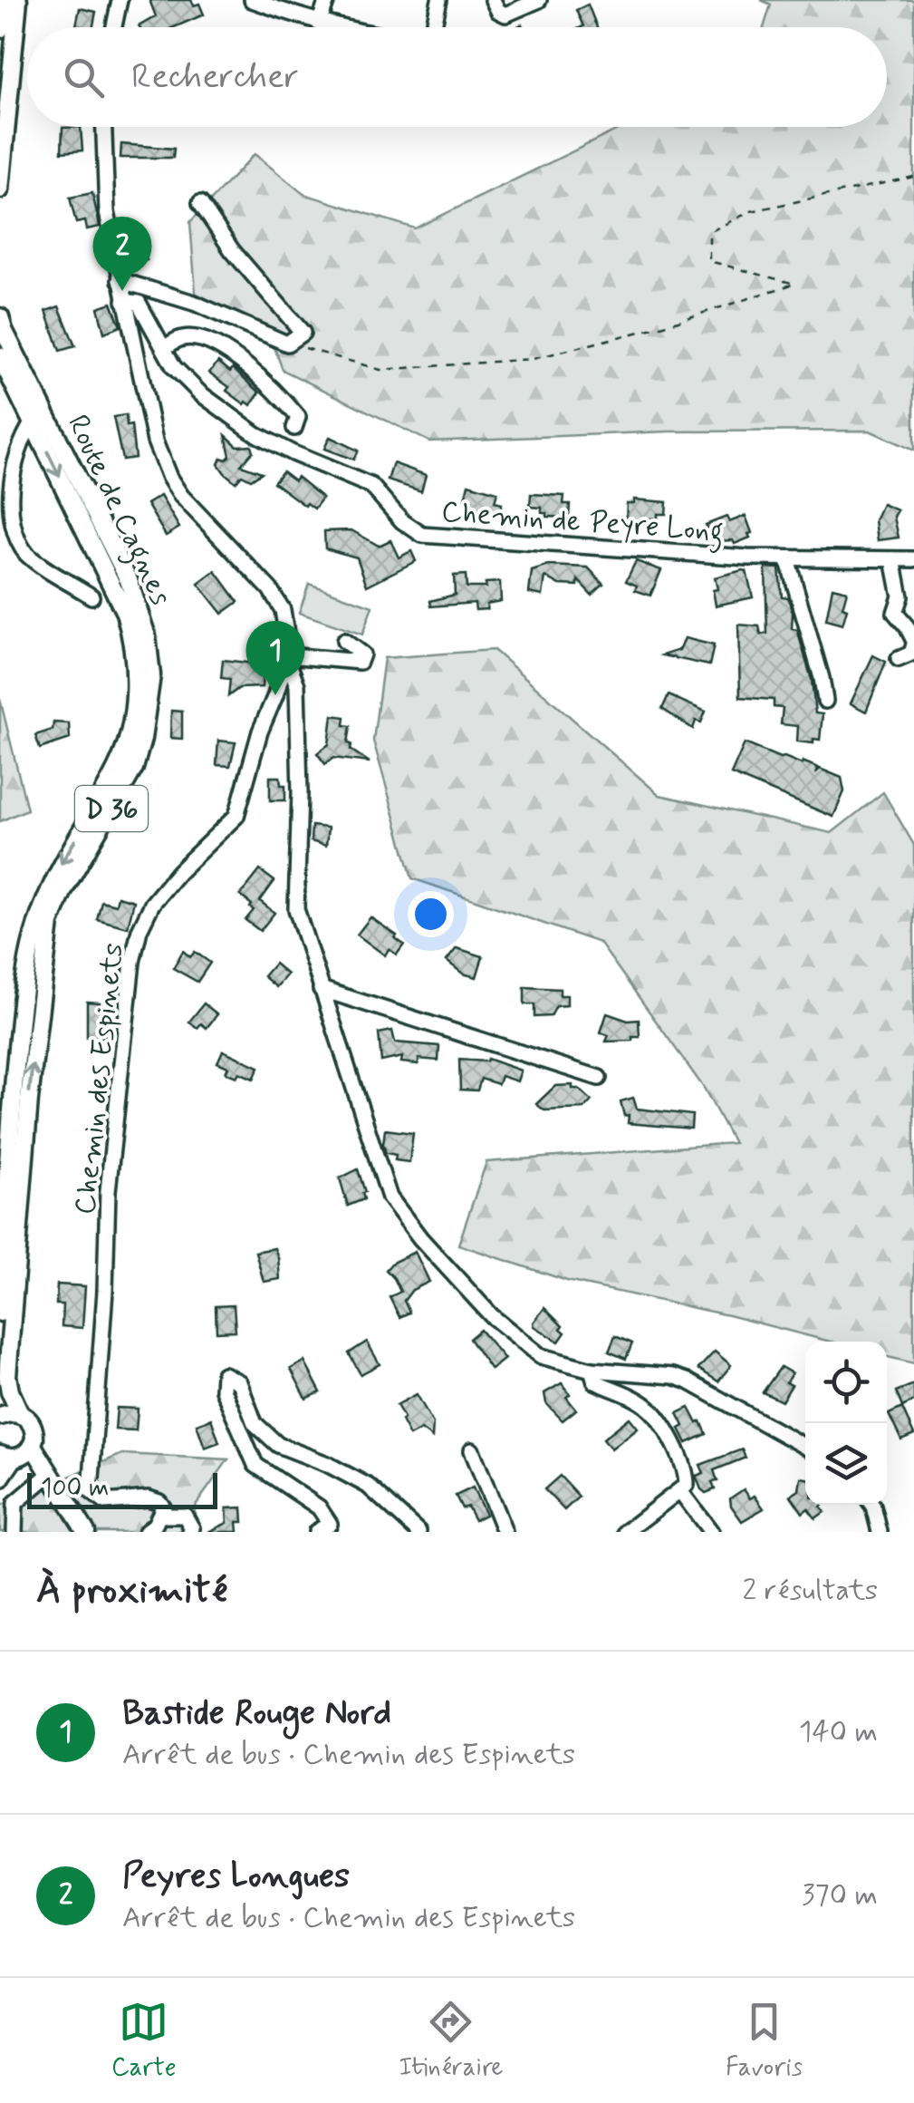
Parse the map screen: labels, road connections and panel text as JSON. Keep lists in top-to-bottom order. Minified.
{"streets":{"main road":["Route de Cagnes","D 36"],"street":["Chemin de Peyre Long","Chemin des Espinets"]},"crossings":[["Chemin de Peyre Long","Chemin des Espinets"]],"scale_bar":"100 m","page":{"search":"Rechercher","pins":["2","1"],"scale":"100 m","heading":["À proximité","2 résultats"],"list":[{"mark":"1","name":"Bastide Rouge Nord","note":"Arrêt de bus · Chemin des Espinets","value":"140 m"},{"mark":"2","name":"Peyres Longues","note":"Arrêt de bus · Chemin des Espinets","value":"370 m"}],"nav":["Carte","Itinéraire","Favoris"]}}
